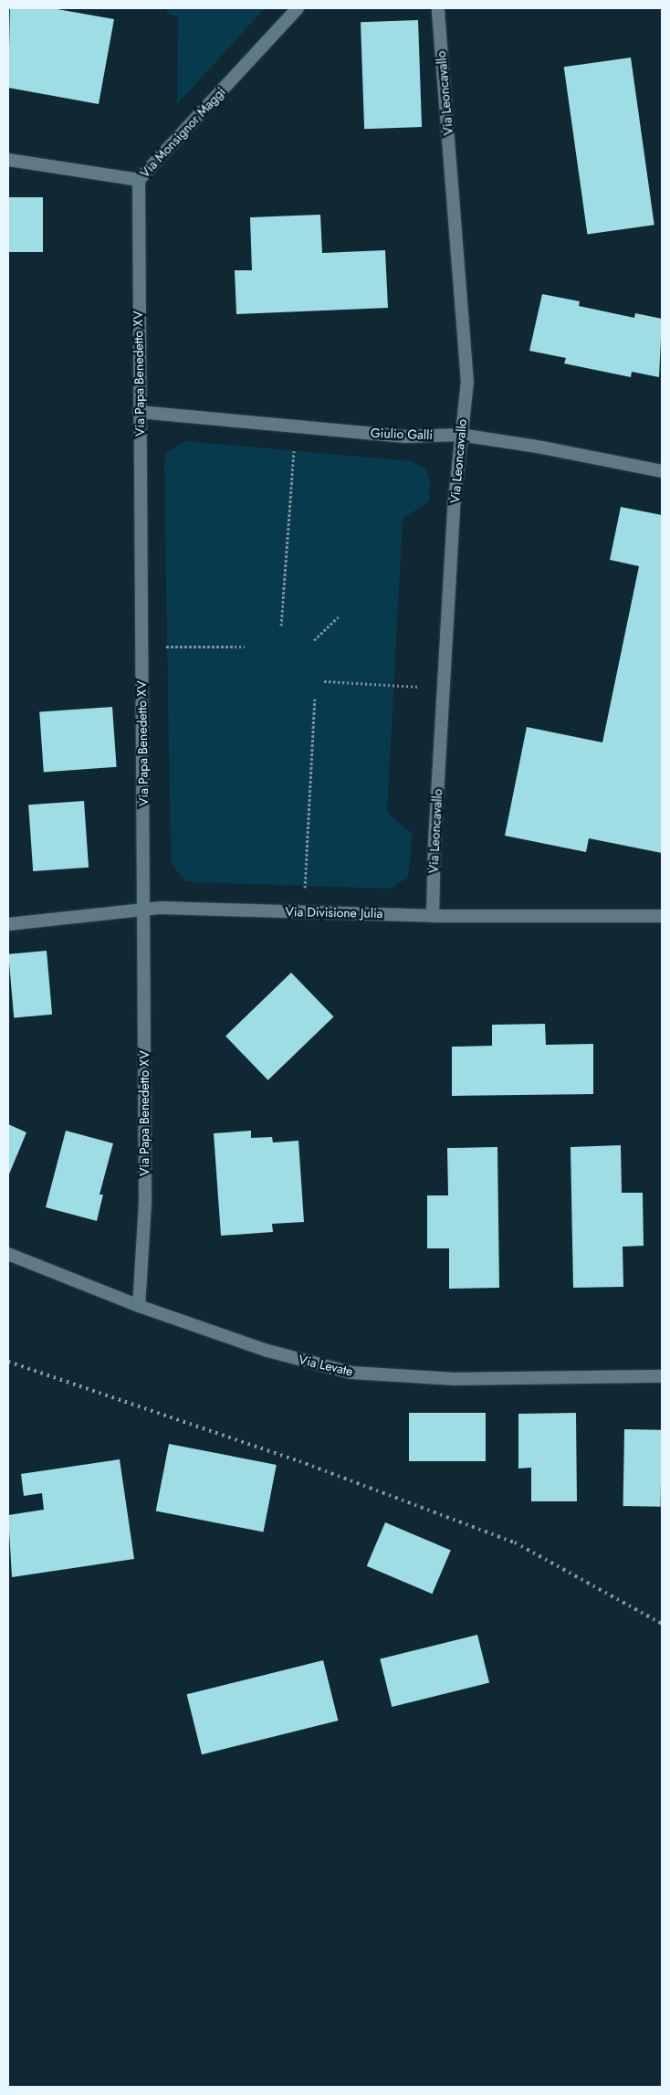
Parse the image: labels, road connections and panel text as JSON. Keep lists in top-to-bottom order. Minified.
{"streets":{"street":["Via Leoncavallo","Via Monsignor Maggi","Via Papa Benedetto XV","Giulio Galli","Via Divisione Julia","Via Levate"]},"crossings":[["Via Leoncavallo","Giulio Galli"],["Via Leoncavallo","Via Divisione Julia"],["Via Monsignor Maggi","Via Papa Benedetto XV"],["Via Papa Benedetto XV","Giulio Galli"],["Via Papa Benedetto XV","Via Divisione Julia"],["Via Papa Benedetto XV","Via Levate"]]}
